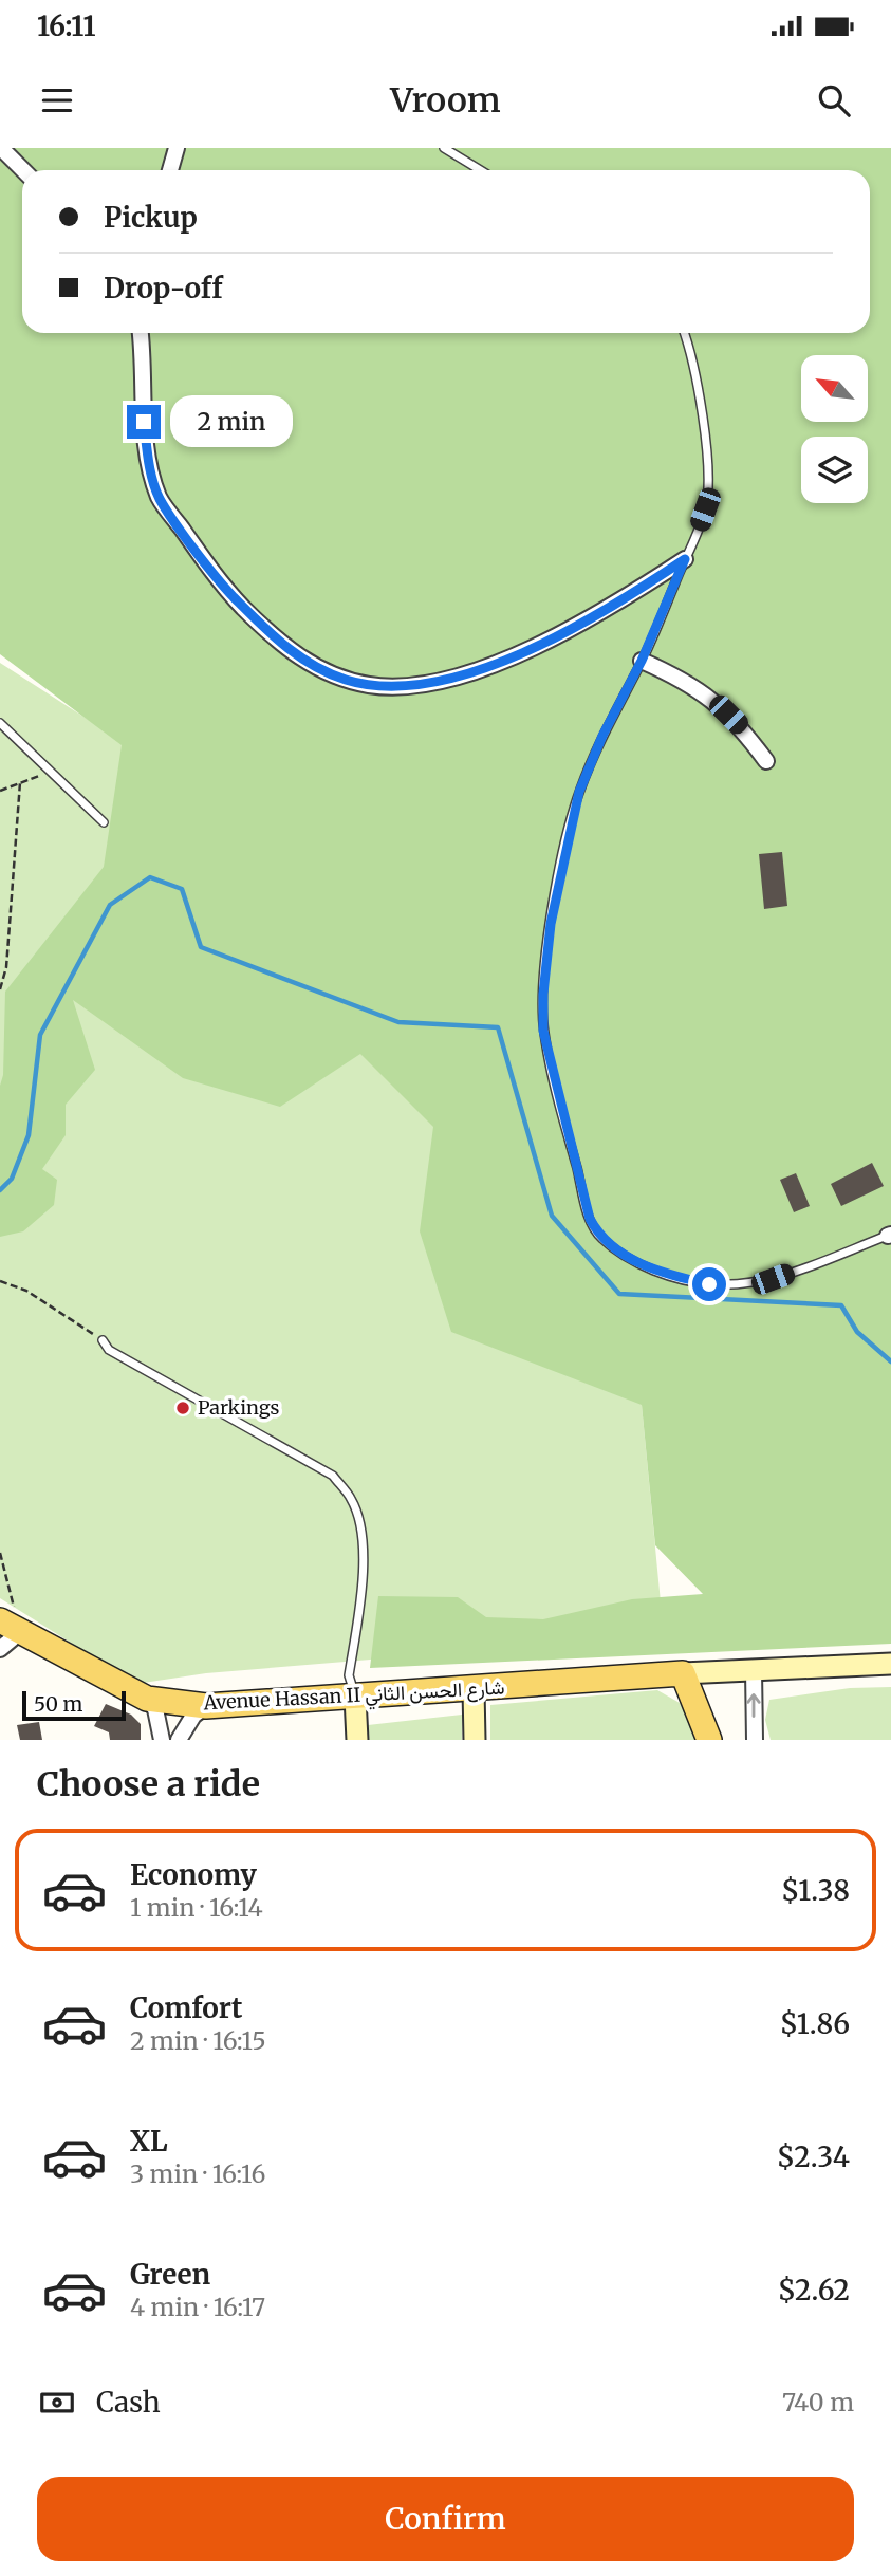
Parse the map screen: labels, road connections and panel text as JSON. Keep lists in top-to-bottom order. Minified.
{"streets":{"main road":["Avenue Hassan II شارع الحسن الثاني"]},"places":["Parkings"],"scale_bar":"50 m","north":"top left","page":{"status":"16:11","header":"Vroom","banner":["Pickup","Drop-off"],"bubble":"2 min","scale":"50 m","heading":"Choose a ride","list":[{"name":"Economy","note":"1 min · 16:14","value":"$1.38"},{"name":"Comfort","note":"2 min · 16:15","value":"$1.86"},{"name":"XL","note":"3 min · 16:16","value":"$2.34"},{"name":"Green","note":"4 min · 16:17","value":"$2.62"}],"pay":["Cash","740 m"],"buttons":"Confirm"}}
